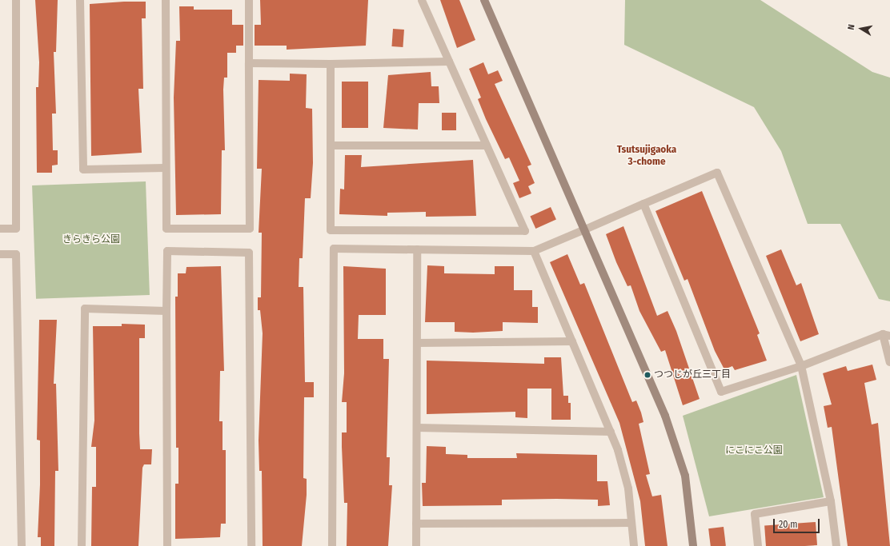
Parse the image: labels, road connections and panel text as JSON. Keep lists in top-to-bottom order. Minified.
{"districts":["Tsutsujigaoka 3-chome"],"parks":["きらきら公園","にこにこ公園"],"places":["つつじが丘三丁目"],"scale_bar":"20 m","north":"left"}
